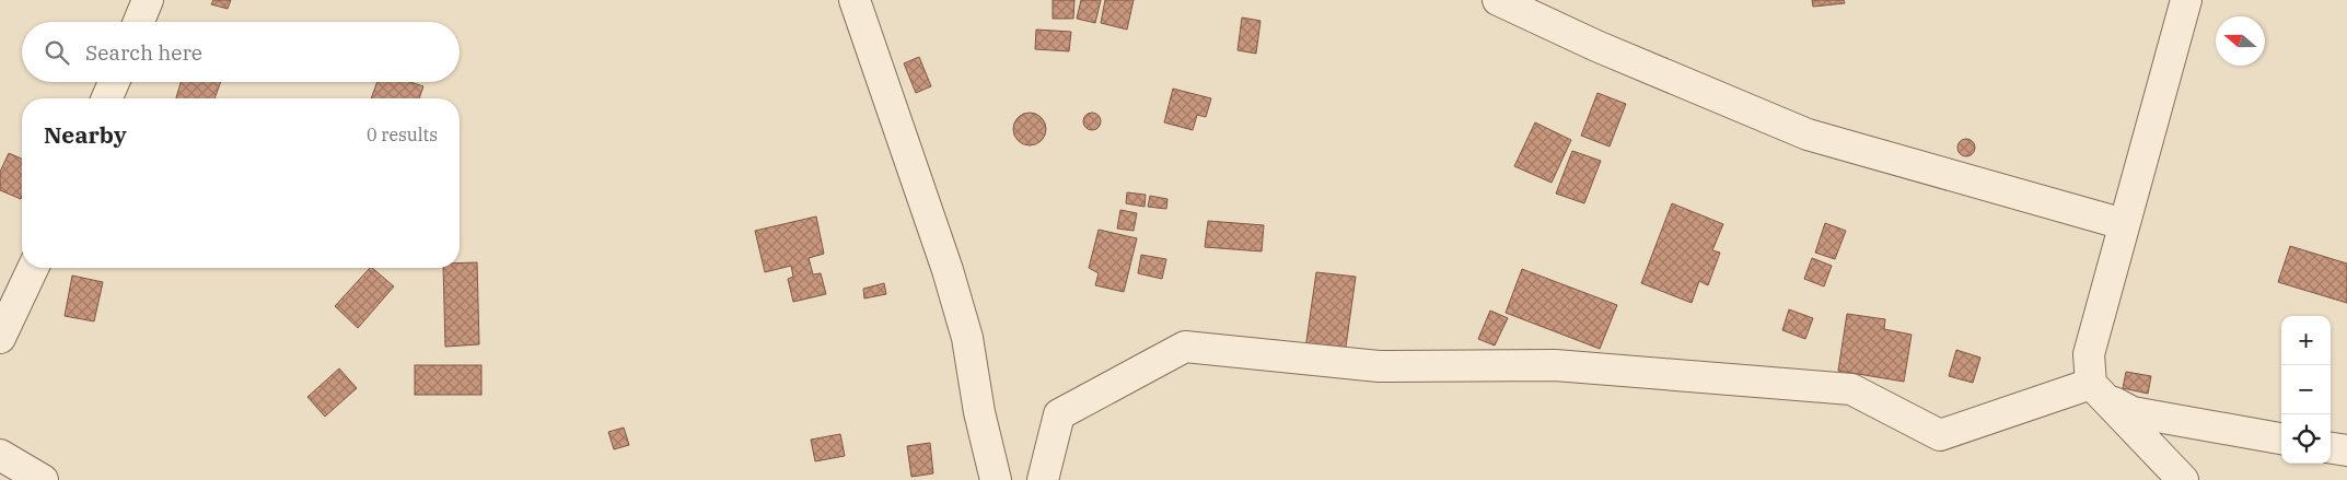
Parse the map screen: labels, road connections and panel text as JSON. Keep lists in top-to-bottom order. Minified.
{"north":"left","page":{"search":"Search here","heading":["Nearby","0 results"],"map_buttons":["+","−"]}}
